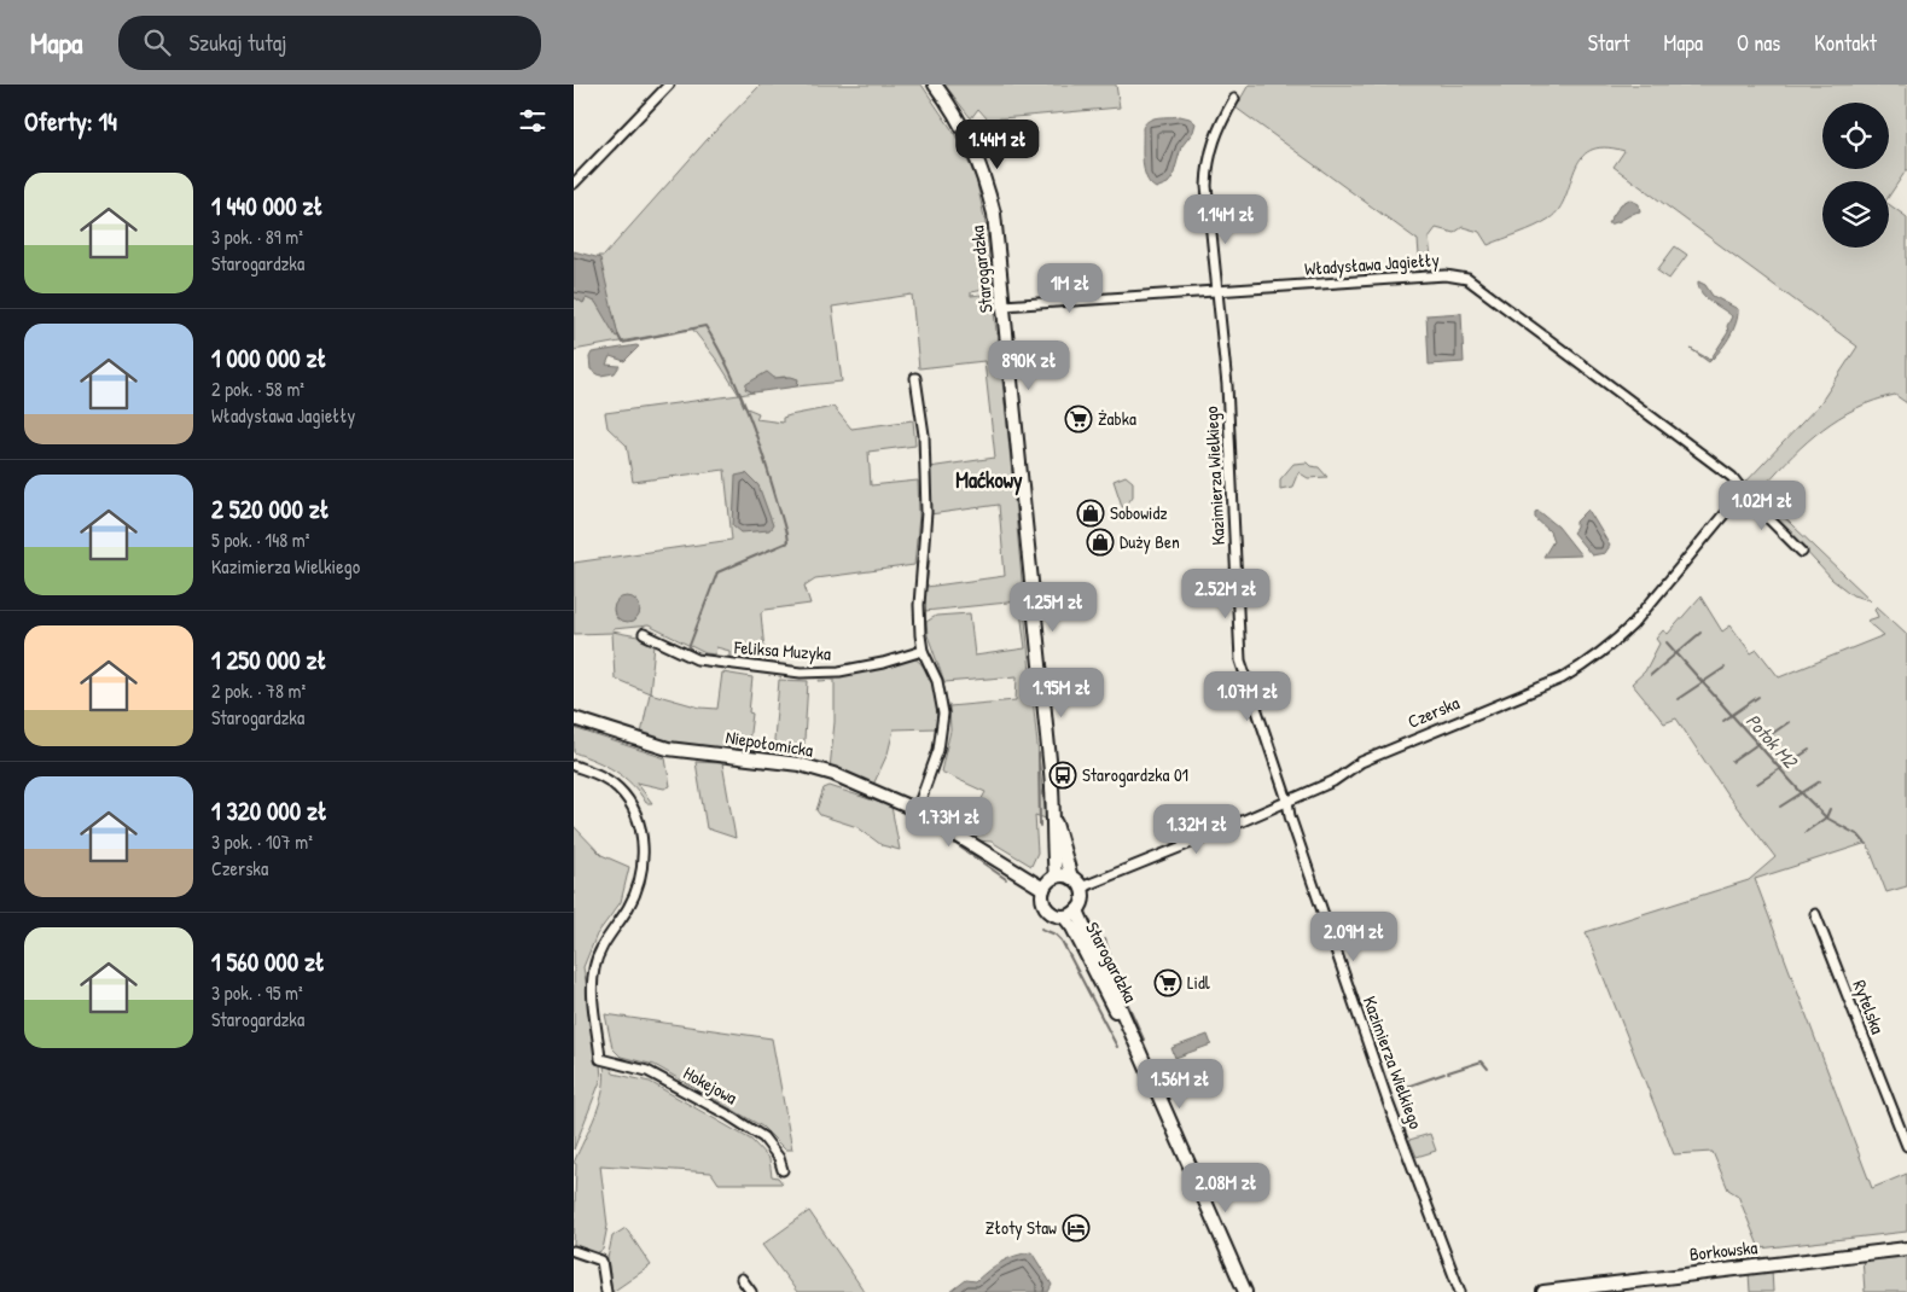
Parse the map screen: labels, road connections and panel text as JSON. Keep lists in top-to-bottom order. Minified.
{"streets":{"main road":["Starogardzka","Niepołomicka","Borkowska"],"street":["Władysława Jagiełły","Kazimierza Wielkiego","Feliksa Muzyka","Czerska","Rytelska","Hokejowa"]},"crossings":[["Władysława Jagiełły","Starogardzka"],["Władysława Jagiełły","Kazimierza Wielkiego"],["Władysława Jagiełły","Czerska"],["Starogardzka","Czerska"],["Starogardzka","Niepołomicka"],["Kazimierza Wielkiego","Czerska"],["Czerska","Niepołomicka"]],"districts":["Maćkowy"],"water":["Potok M2"],"places":{"supermarket":["Żabka","Lidl"],"shop":["Sobowidz","Duży Ben"],"bus stop":["Starogardzka 01"],"hotel":["Złoty Staw"]},"page":{"header":"Mapa","search":"Szukaj tutaj","nav":["Start","Mapa","O nas","Kontakt"],"heading":"Oferty: 14","price":["1.44M zł","1.14M zł","1M zł","890K zł","1.02M zł","2.52M zł","1.25M zł","1.95M zł","1.07M zł","1.73M zł","1.32M zł","2.09M zł","1.56M zł","2.08M zł"],"list":[{"name":"1 440 000 zł","note":"3 pok. · 89 m² · Starogardzka"},{"name":"1 000 000 zł","note":"2 pok. · 58 m² · Władysława Jagiełły"},{"name":"2 520 000 zł","note":"5 pok. · 148 m² · Kazimierza Wielkiego"},{"name":"1 250 000 zł","note":"2 pok. · 78 m² · Starogardzka"},{"name":"1 320 000 zł","note":"3 pok. · 107 m² · Czerska"},{"name":"1 560 000 zł","note":"3 pok. · 95 m² · Starogardzka"}]}}
